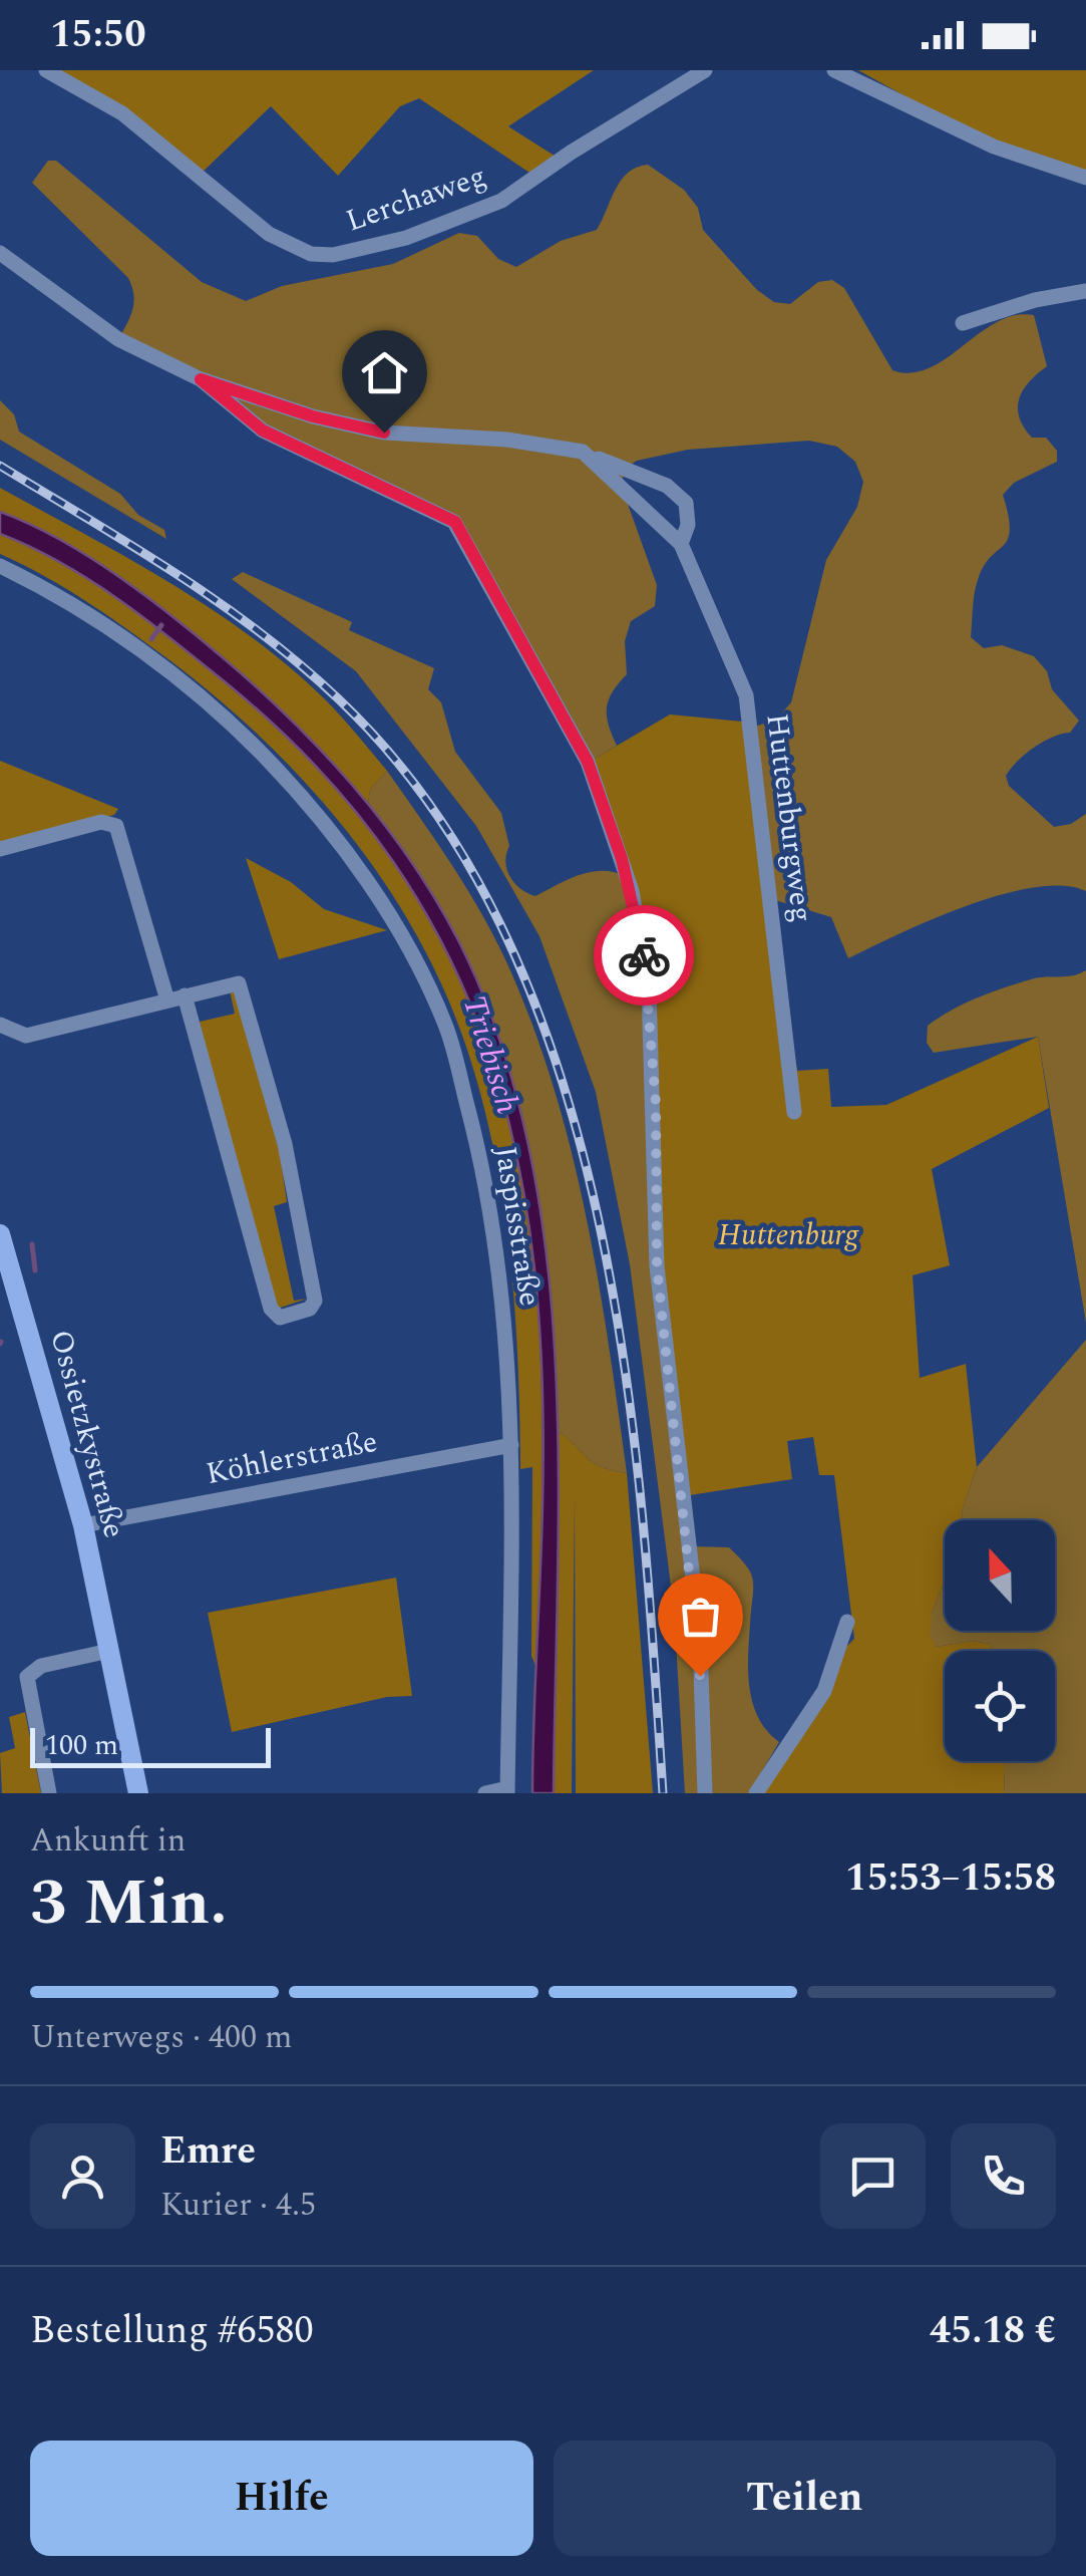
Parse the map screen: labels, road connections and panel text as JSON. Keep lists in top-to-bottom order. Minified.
{"streets":{"main road":["Ossietzkystraße"],"street":["Lerchaweg","Huttenburgweg","Jaspisstraße","Köhlerstraße"]},"crossings":[["Jaspisstraße","Köhlerstraße"],["Ossietzkystraße","Köhlerstraße"]],"water":["Triebisch"],"parks":["Huttenburg"],"scale_bar":"100 m","north":"top","page":{"status":"15:50","scale":"100 m","heading":["3 Min.","Ankunft in","15:53–15:58"],"panel":["Emre","Kurier · 4.5","Bestellung #6580","45.18 €"],"bar":"Unterwegs · 400 m","buttons":["Hilfe","Teilen"]}}
